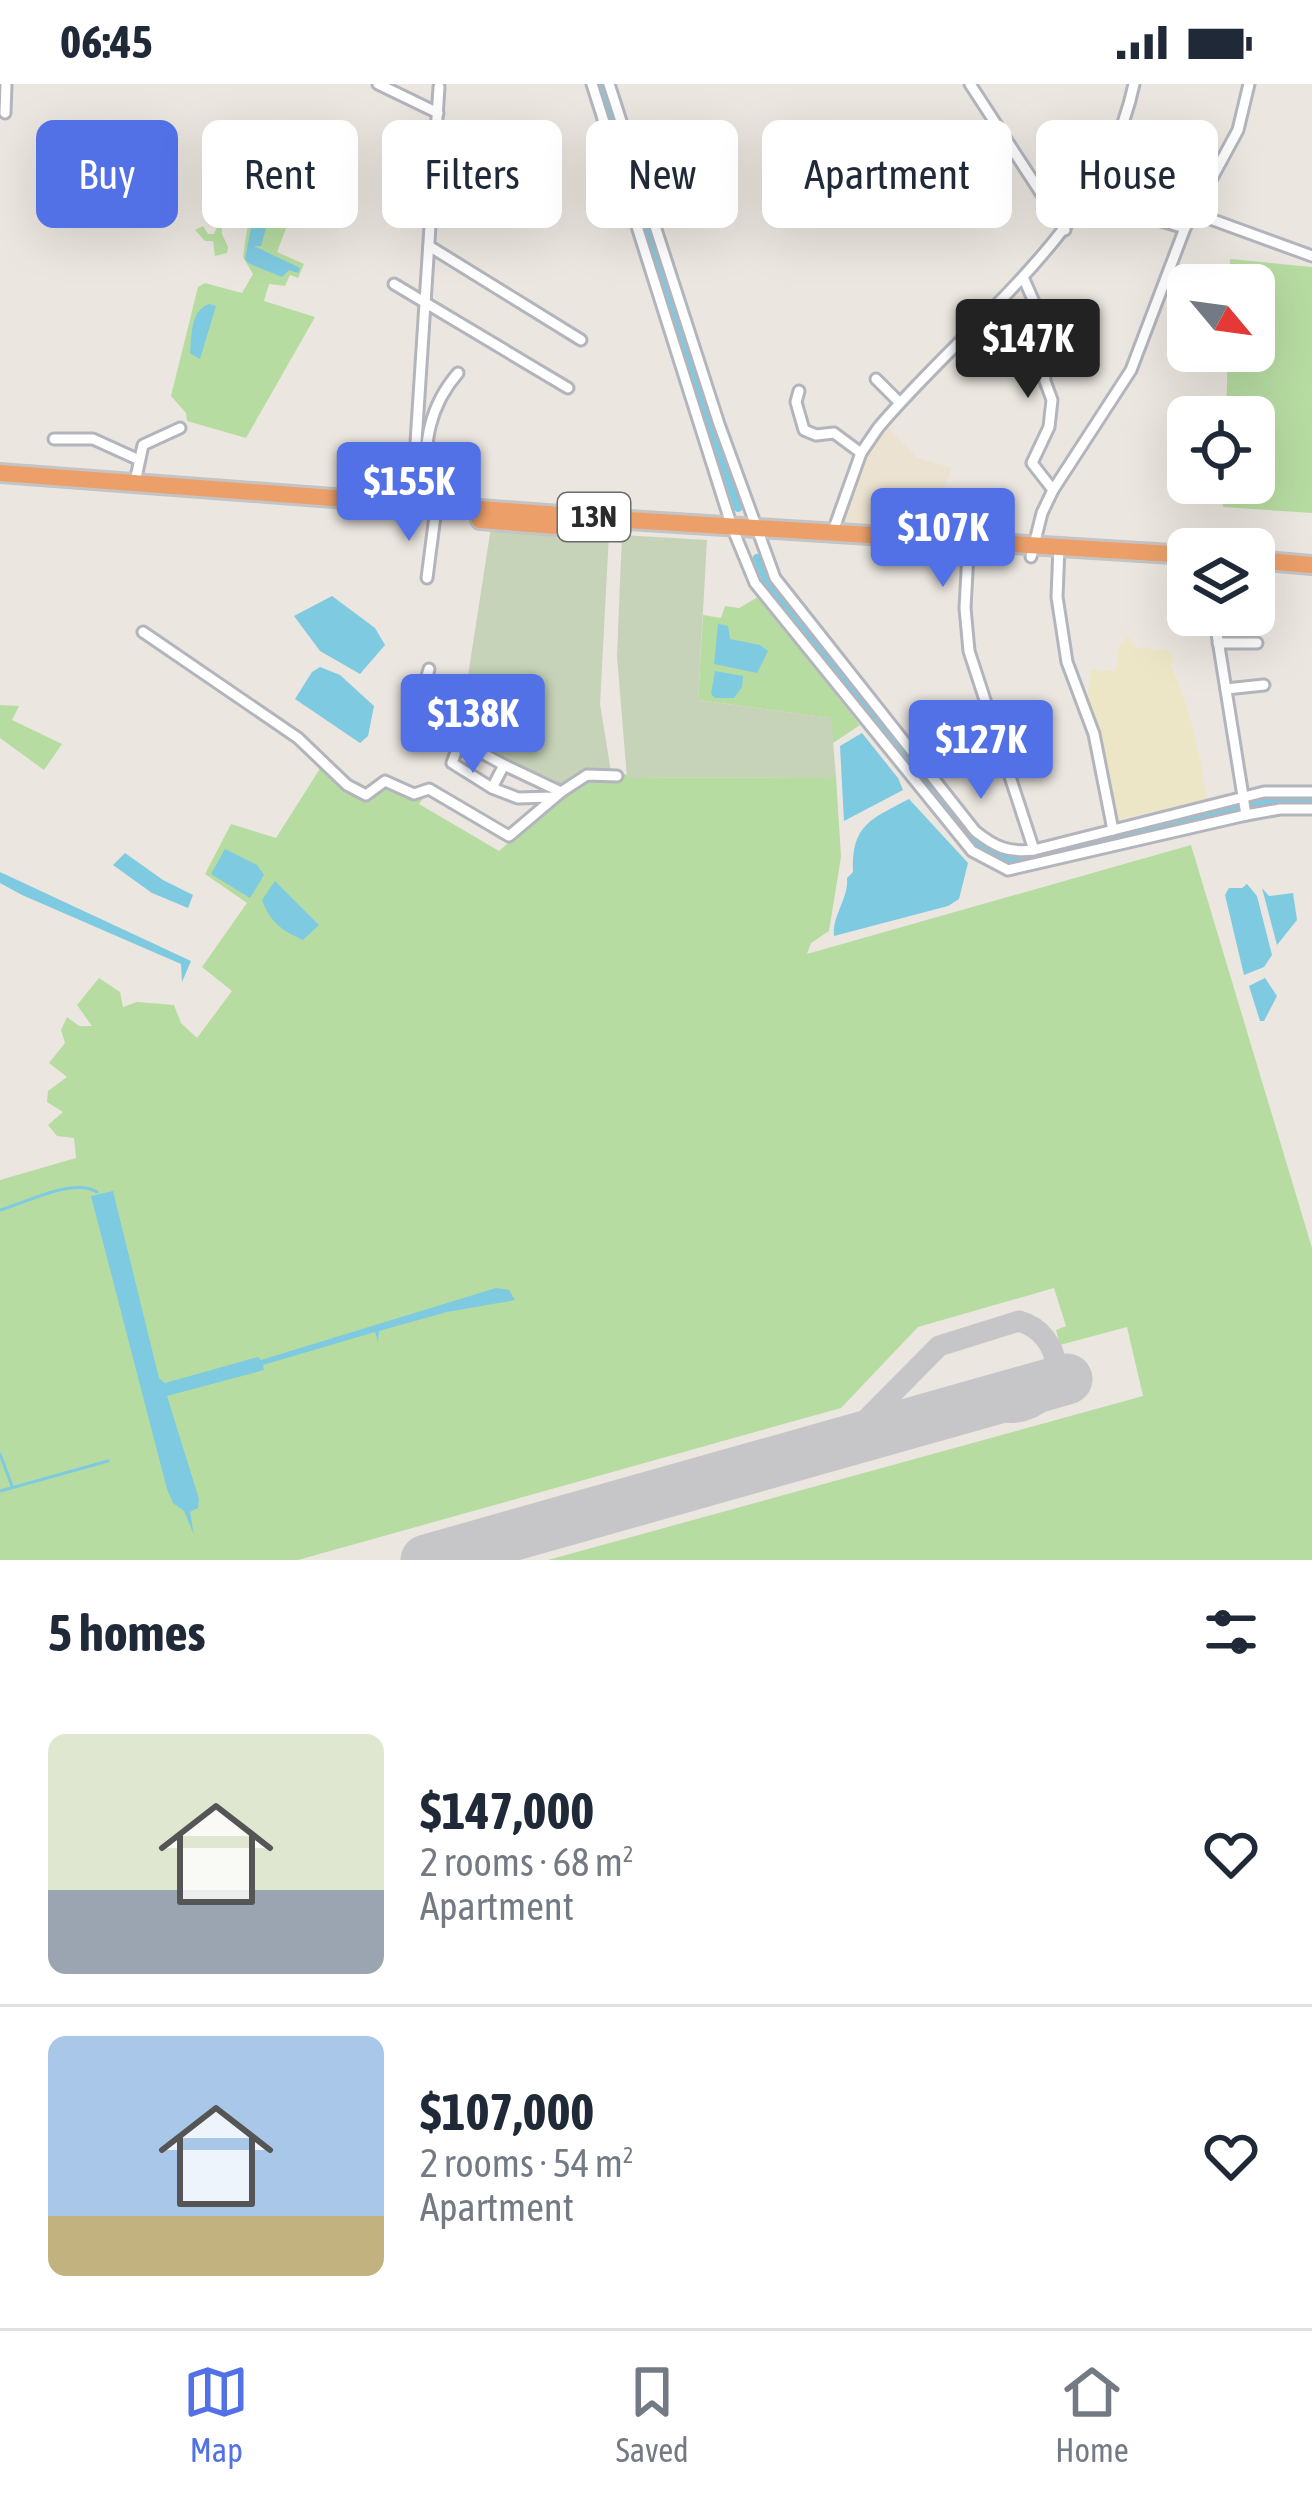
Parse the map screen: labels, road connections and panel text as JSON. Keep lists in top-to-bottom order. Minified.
{"streets":{"highway":["13N"]},"north":"bottom right","page":{"status":"06:45","chip":["Buy","Rent","Filters","New","Apartment","House"],"price":["$147K","$155K","$107K","$138K","$127K"],"heading":"5 homes","list":[{"name":"$147,000","note":"2 rooms · 68 m² · Apartment"},{"name":"$107,000","note":"2 rooms · 54 m² · Apartment"}],"tabs":["Map","Saved","Home"]}}
